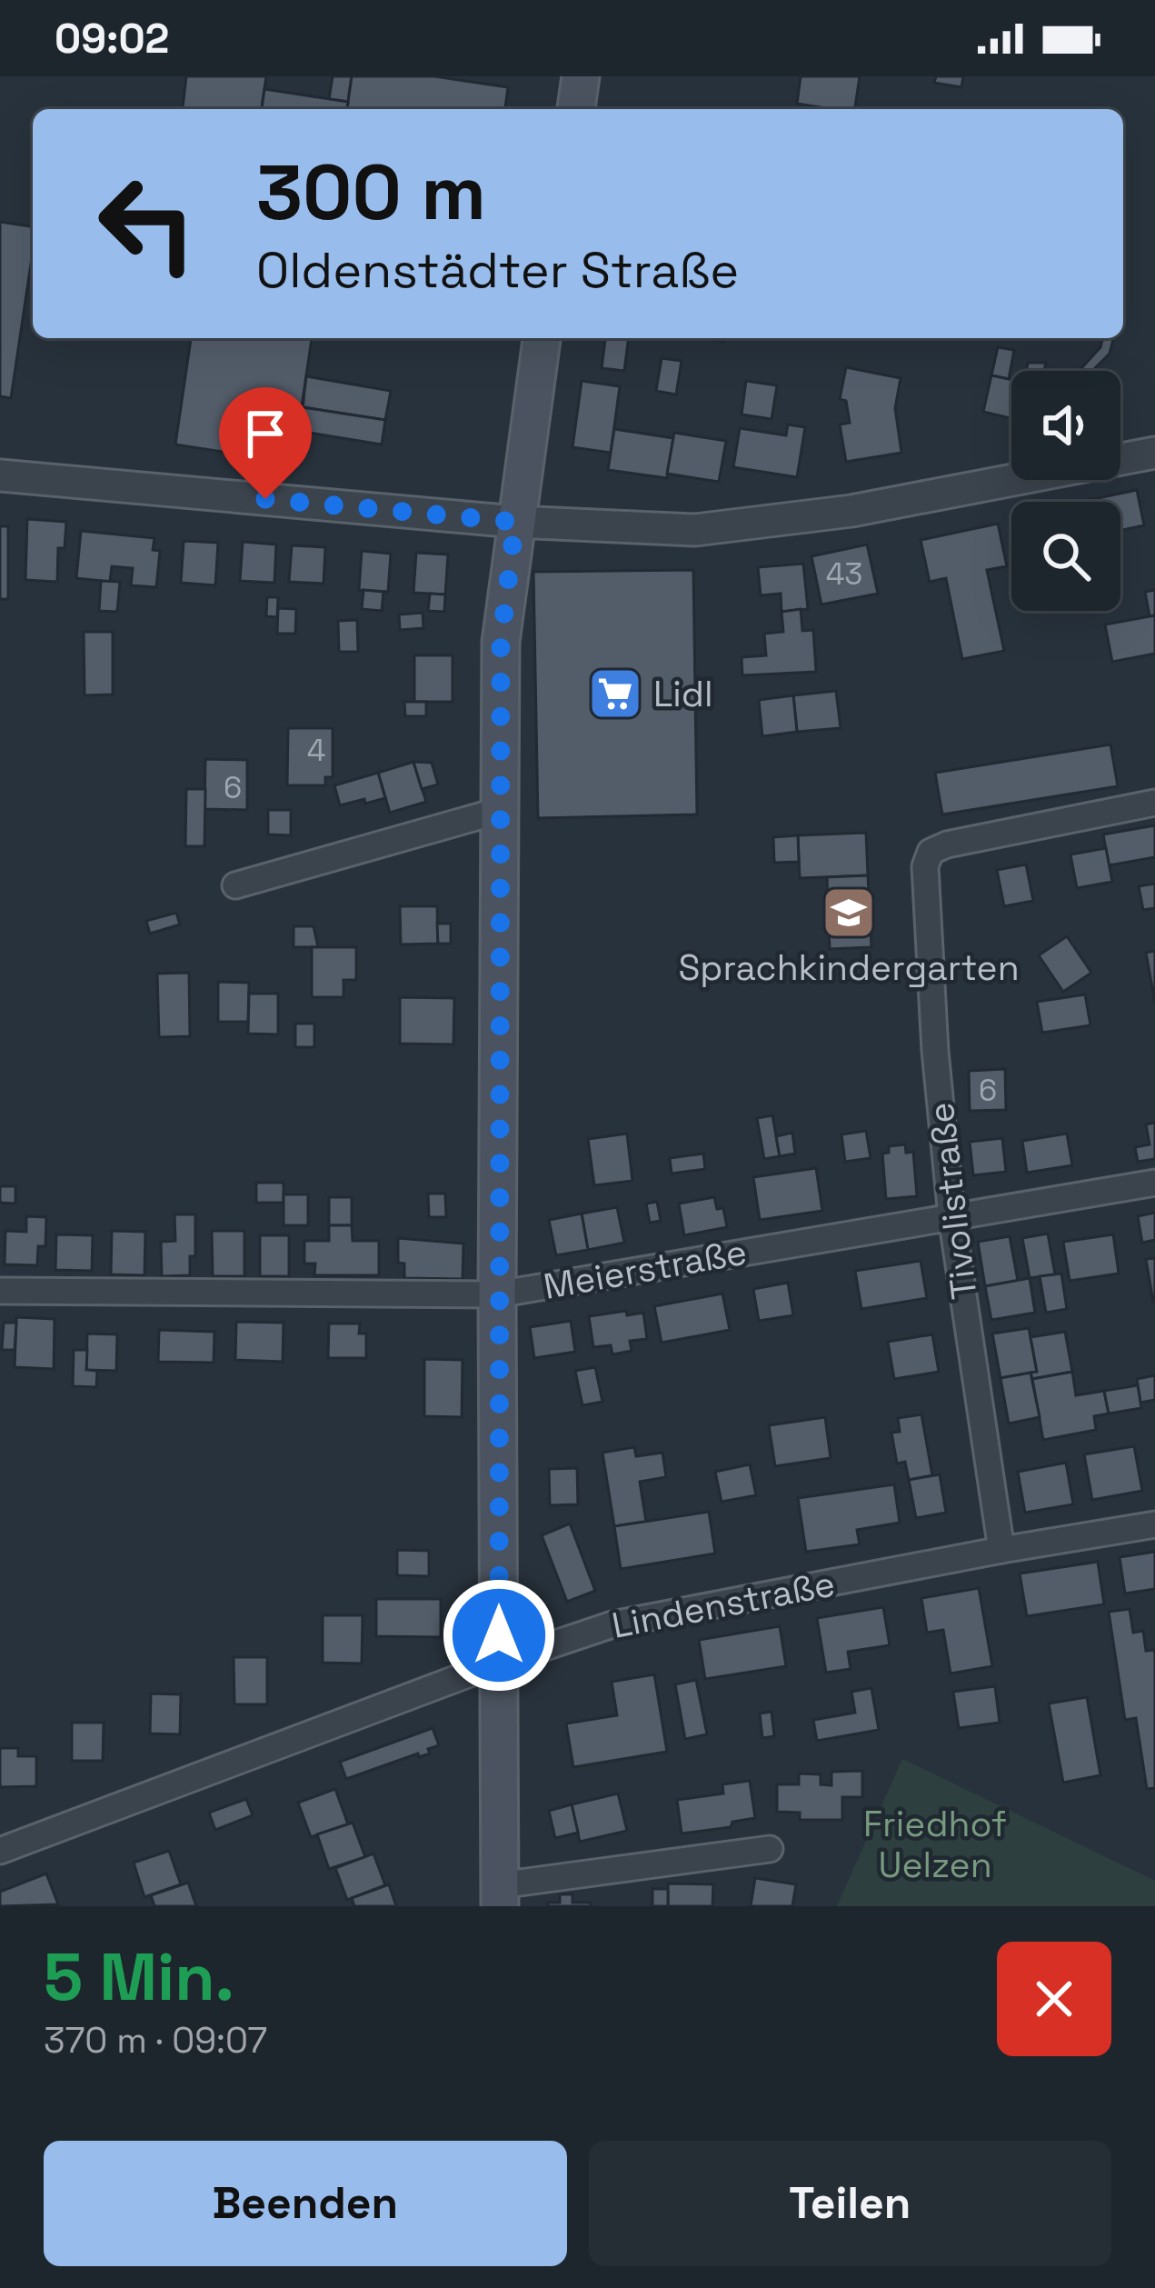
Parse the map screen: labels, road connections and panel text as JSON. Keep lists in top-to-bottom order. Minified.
{"streets":{"street":["Tivolistraße","Meierstraße","Lindenstraße"]},"crossings":[["Tivolistraße","Meierstraße"],["Tivolistraße","Lindenstraße"]],"parks":["Friedhof Uelzen"],"places":{"supermarket":["Lidl"],"school or university":["Sprachkindergarten"]},"house_numbers":["43","4","6","6"],"page":{"status":"09:02","turn":["300 m","Oldenstädter Straße"],"heading":["5 Min.","370 m · 09:07"],"buttons":["Beenden","Teilen"]}}
